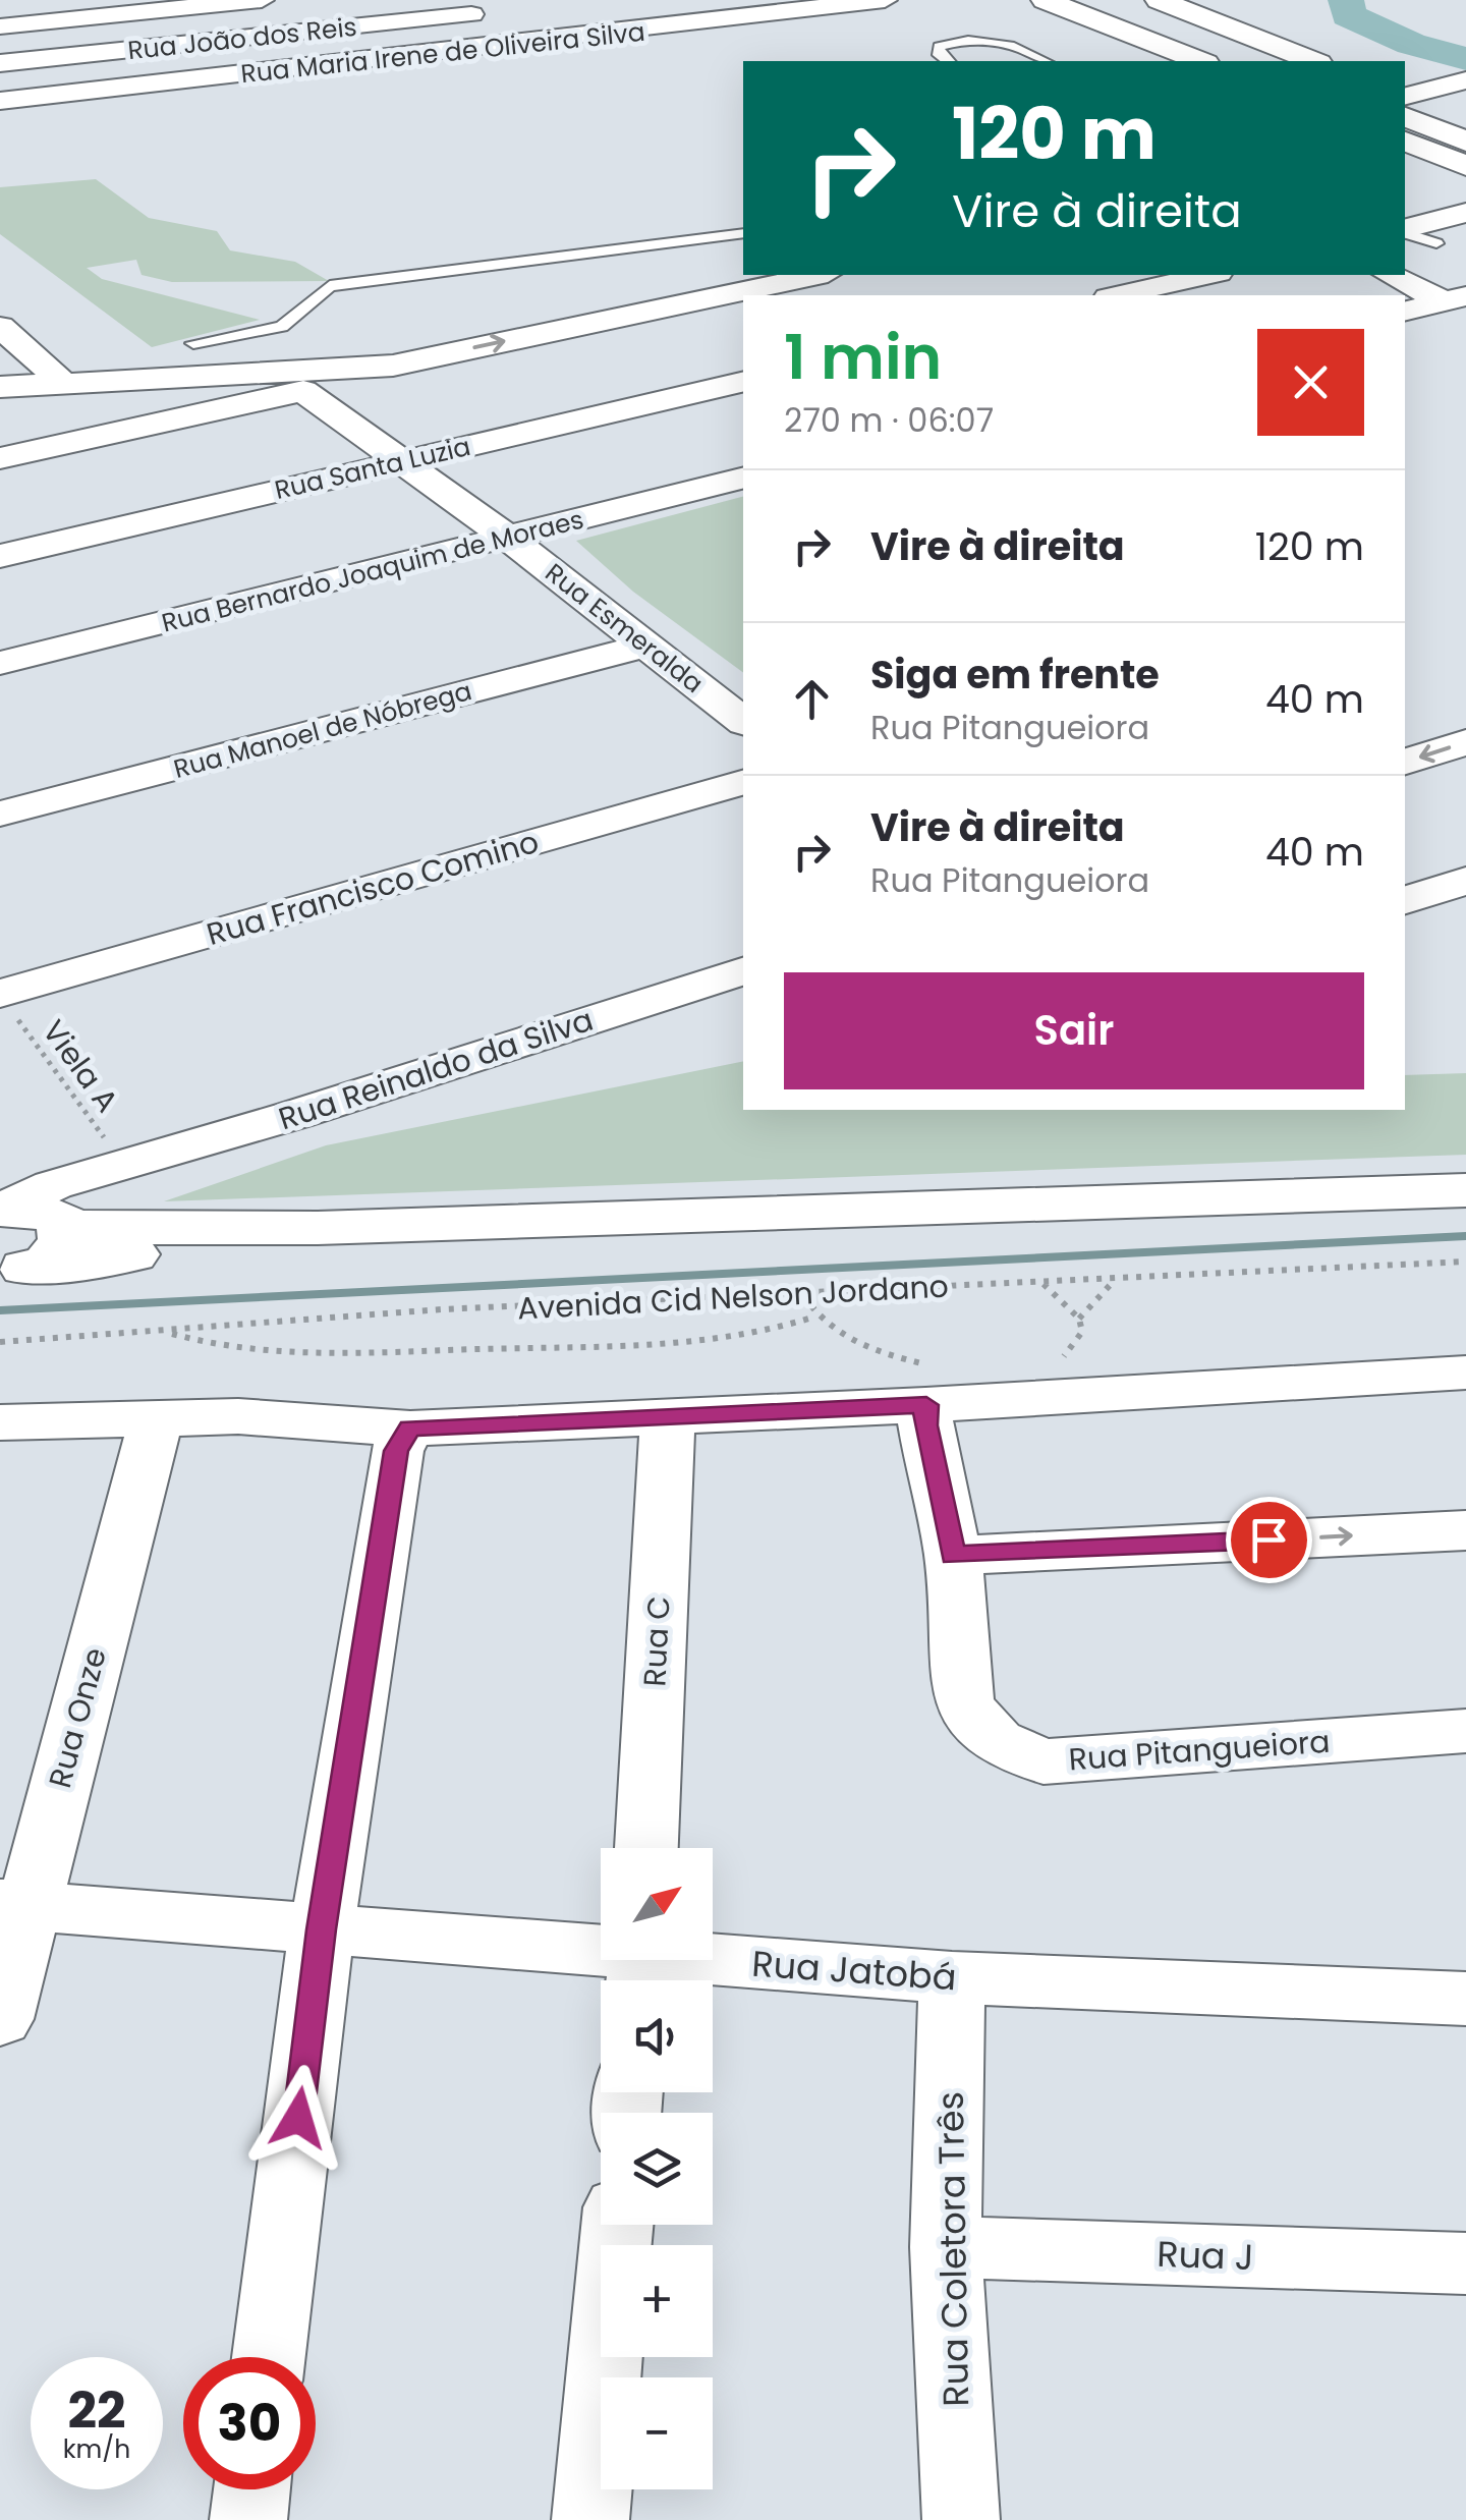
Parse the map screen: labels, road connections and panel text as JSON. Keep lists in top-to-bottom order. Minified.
{"streets":{"street":["Rua João dos Reis","Rua Maria Irene de Oliveira Silva","Rua Santa Luzia","Rua Bernardo Joaquim de Moraes","Rua Esmeralda","Rua Manoel de Nóbrega","Rua Francisco Comino","Rua Reinaldo da Silva","Rua C","Rua Onze","Rua Pitangueiora","Rua Jatobá","Rua Coletora Três","Rua J"],"path":["Viela A","Avenida Cid Nelson Jordano"]},"crossings":[["Rua Santa Luzia","Rua Esmeralda"],["Rua Bernardo Joaquim de Moraes","Rua Esmeralda"],["Rua Esmeralda","Rua Manoel de Nóbrega"],["Rua Francisco Comino","Viela A"],["Viela A","Rua Reinaldo da Silva"],["Rua Onze","Rua Jatobá"],["Rua Jatobá","Rua Coletora Três"],["Rua Coletora Três","Rua J"]],"north":"top right","page":{"turn":["120 m","Vire à direita"],"heading":["1 min","270 m · 06:07"],"list":[{"name":"Vire à direita","value":"120 m"},{"name":"Siga em frente","note":"Rua Pitangueiora","value":"40 m"},{"name":"Vire à direita","note":"Rua Pitangueiora","value":"40 m"}],"buttons":"Sair","map_buttons":["+","−"],"speed":"22 km/h","limit":"30"}}
